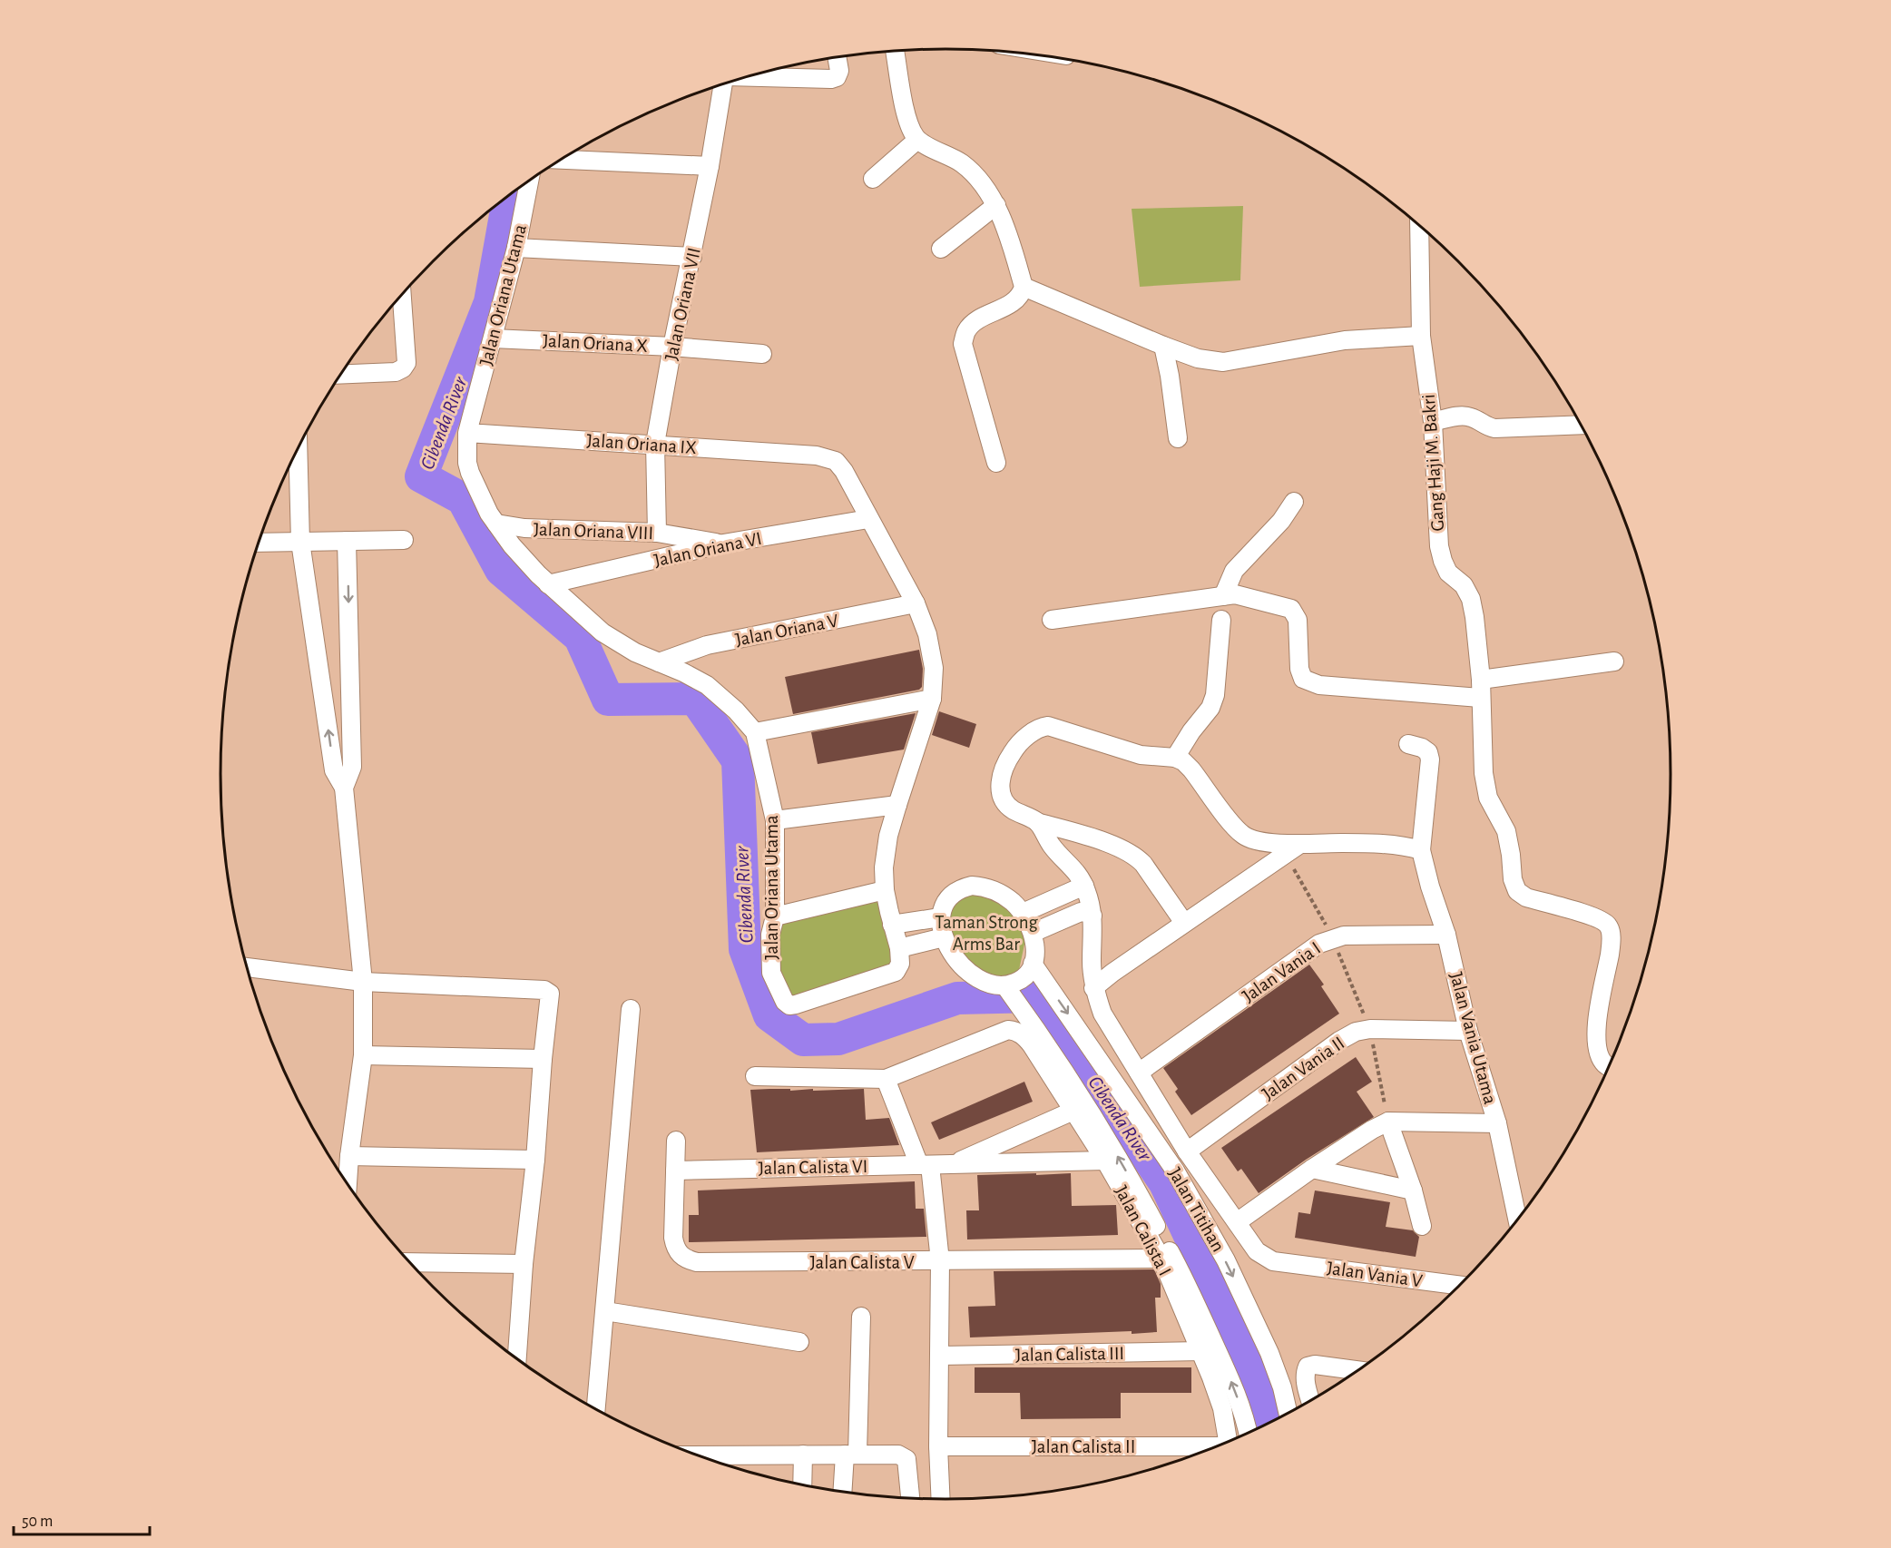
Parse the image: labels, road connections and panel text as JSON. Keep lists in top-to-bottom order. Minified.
{"streets":{"street":["Jalan Oriana Utama","Jalan Oriana VII","Jalan Oriana X","Jalan Oriana IX","Gang Haji M. Bakri","Jalan Oriana VIII","Jalan Oriana VI","Jalan Oriana V","Jalan Vania I","Jalan Vania Utama","Jalan Vania II","Jalan Calista VI","Jalan Titihan","Jalan Calista I","Jalan Calista V","Jalan Vania V","Jalan Calista III","Jalan Calista II"]},"crossings":[["Jalan Oriana Utama","Jalan Oriana X"],["Jalan Oriana Utama","Jalan Oriana IX"],["Jalan Oriana Utama","Jalan Oriana VIII"],["Jalan Oriana Utama","Jalan Oriana VI"],["Jalan Oriana Utama","Jalan Oriana V"],["Jalan Oriana VII","Jalan Oriana X"],["Jalan Oriana VII","Jalan Oriana IX"],["Jalan Oriana VII","Jalan Oriana VIII"],["Jalan Oriana IX","Jalan Oriana VI"],["Jalan Oriana VIII","Jalan Oriana VI"],["Jalan Vania I","Jalan Vania Utama"],["Jalan Vania Utama","Jalan Vania II"],["Jalan Calista VI","Jalan Calista I"],["Jalan Calista VI","Jalan Calista V"],["Jalan Calista I","Jalan Calista V"],["Jalan Calista I","Jalan Calista III"]],"water":["Cibenda River"],"parks":["Taman Strong Arms Bar"],"scale_bar":"50 m"}
